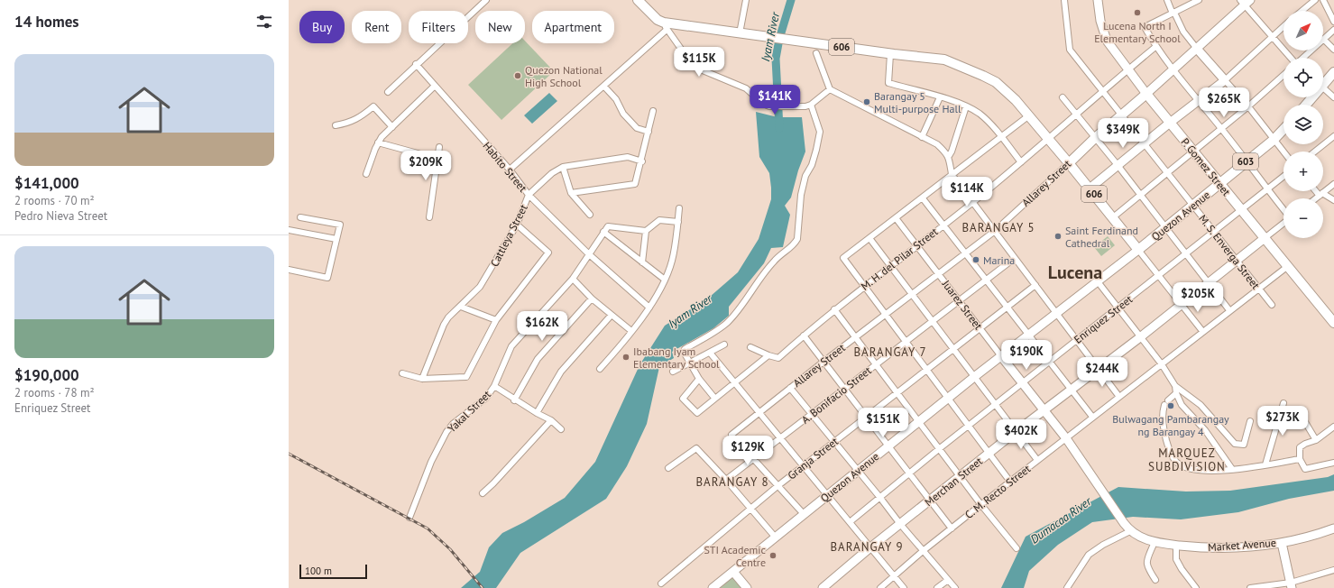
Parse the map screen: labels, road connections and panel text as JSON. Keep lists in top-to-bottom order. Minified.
{"streets":{"main road":["606","603","P. Gomez Street","Allarey Street","Quezon Avenue","Juarez Street","Merchan Street","Market Avenue"],"street":["Habito Street","Cattleya Street","M. S. Enverga Street","M. H. del Pilar Street","Enriquez Street","A. Bonifacio Street","Yakal Street","Granja Street","C. M. Recto Street"]},"crossings":[["606","Allarey Street"],["606","Quezon Avenue"],["606","M. H. del Pilar Street"],["Habito Street","Cattleya Street"],["Habito Street","Yakal Street"],["P. Gomez Street","Allarey Street"],["P. Gomez Street","Quezon Avenue"],["P. Gomez Street","M. H. del Pilar Street"],["P. Gomez Street","Enriquez Street"],["P. Gomez Street","Merchan Street"],["P. Gomez Street","C. M. Recto Street"],["Allarey Street","M. S. Enverga Street"],["Allarey Street","Juarez Street"],["Allarey Street","A. Bonifacio Street"],["Quezon Avenue","M. S. Enverga Street"],["Quezon Avenue","Juarez Street"],["M. S. Enverga Street","M. H. del Pilar Street"],["M. S. Enverga Street","Enriquez Street"],["M. S. Enverga Street","Merchan Street"],["M. S. Enverga Street","C. M. Recto Street"],["M. H. del Pilar Street","Juarez Street"],["Juarez Street","Enriquez Street"],["Juarez Street","A. Bonifacio Street"],["Juarez Street","Granja Street"],["Juarez Street","Merchan Street"],["Juarez Street","C. M. Recto Street"],["Juarez Street","Market Avenue"]],"districts":["BARANGAY 5","Lucena","BARANGAY 7","MARQUEZ SUBDIVISION","BARANGAY 8","BARANGAY 9"],"water":["Iyam River","Dumacaa River"],"places":["Lucena North I Elementary School","Quezon National High School","Barangay 5 Multi-purpose Hall","Saint Ferdinand Cathedral","Marina","Ibabang Iyam Elementary School","Bulwagang Pambarangay ng Barangay 4","STI Academic Centre"],"scale_bar":"100 m","north":"top right","page":{"heading":"14 homes","map_buttons":["+","−"],"chip":["Buy","Rent","Filters","New","Apartment"],"list":[{"name":"$141,000","note":"2 rooms · 70 m² · Pedro Nieva Street"},{"name":"$190,000","note":"2 rooms · 78 m² · Enriquez Street"}],"price":["$115K","$141K","$265K","$349K","$209K","$114K","$205K","$162K","$190K","$244K","$273K","$151K","$402K","$129K"],"scale":"100 m"}}
